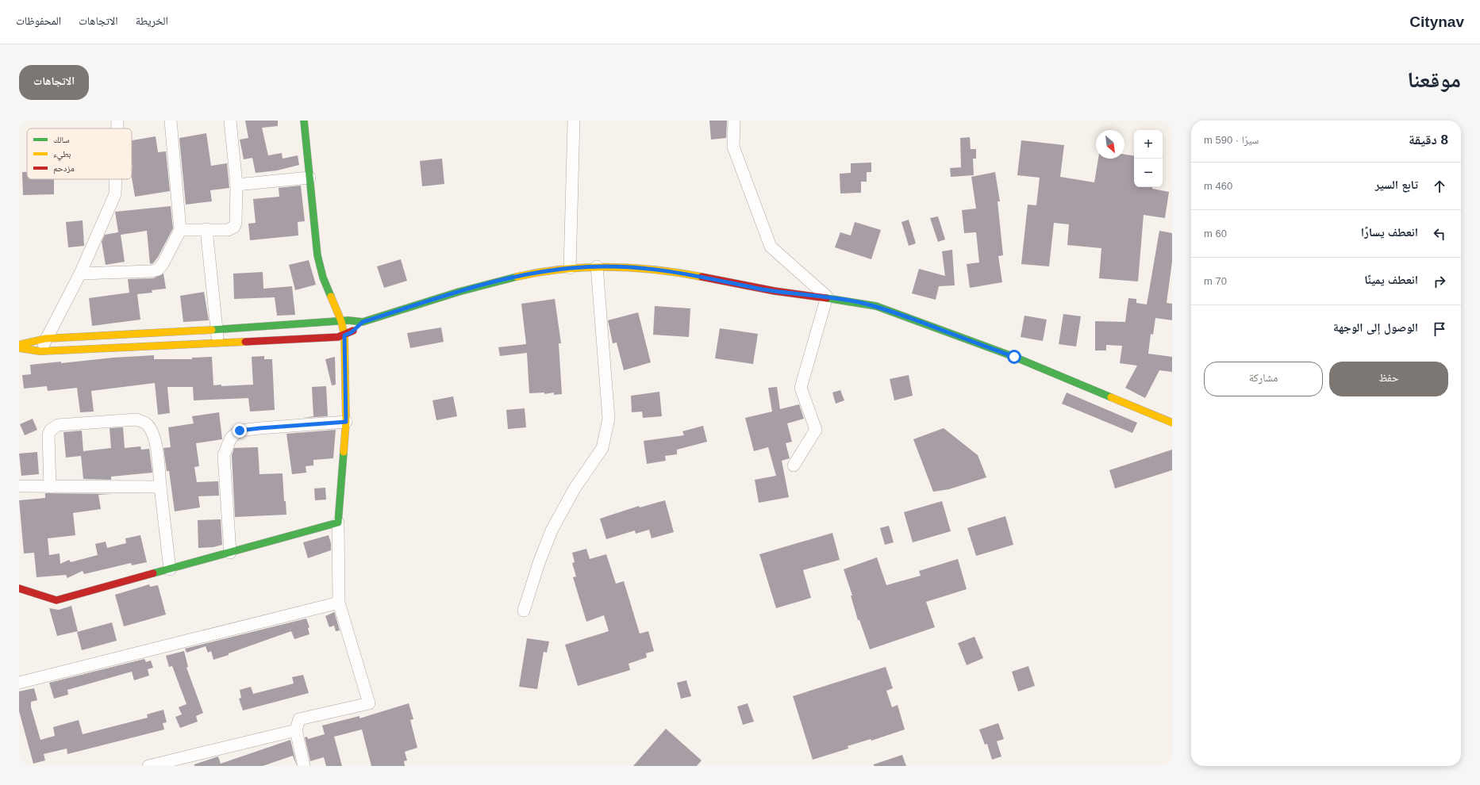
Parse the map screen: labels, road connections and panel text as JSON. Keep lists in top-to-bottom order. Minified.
{"legend":["سالك","بطيء","مزدحم"],"north":"bottom right","page":{"header":"Citynav","nav":["الخريطة","الاتجاهات","المحفوظات"],"title":"موقعنا","buttons":["الاتجاهات",["حفظ","مشاركة"]],"heading":["8 دقيقة","سيرًا · 590 m"],"map_buttons":["+","−"],"list":[["تابع السير","460 m"],["انعطف يسارًا","60 m"],["انعطف يمينًا","70 m"],"الوصول إلى الوجهة"]}}
